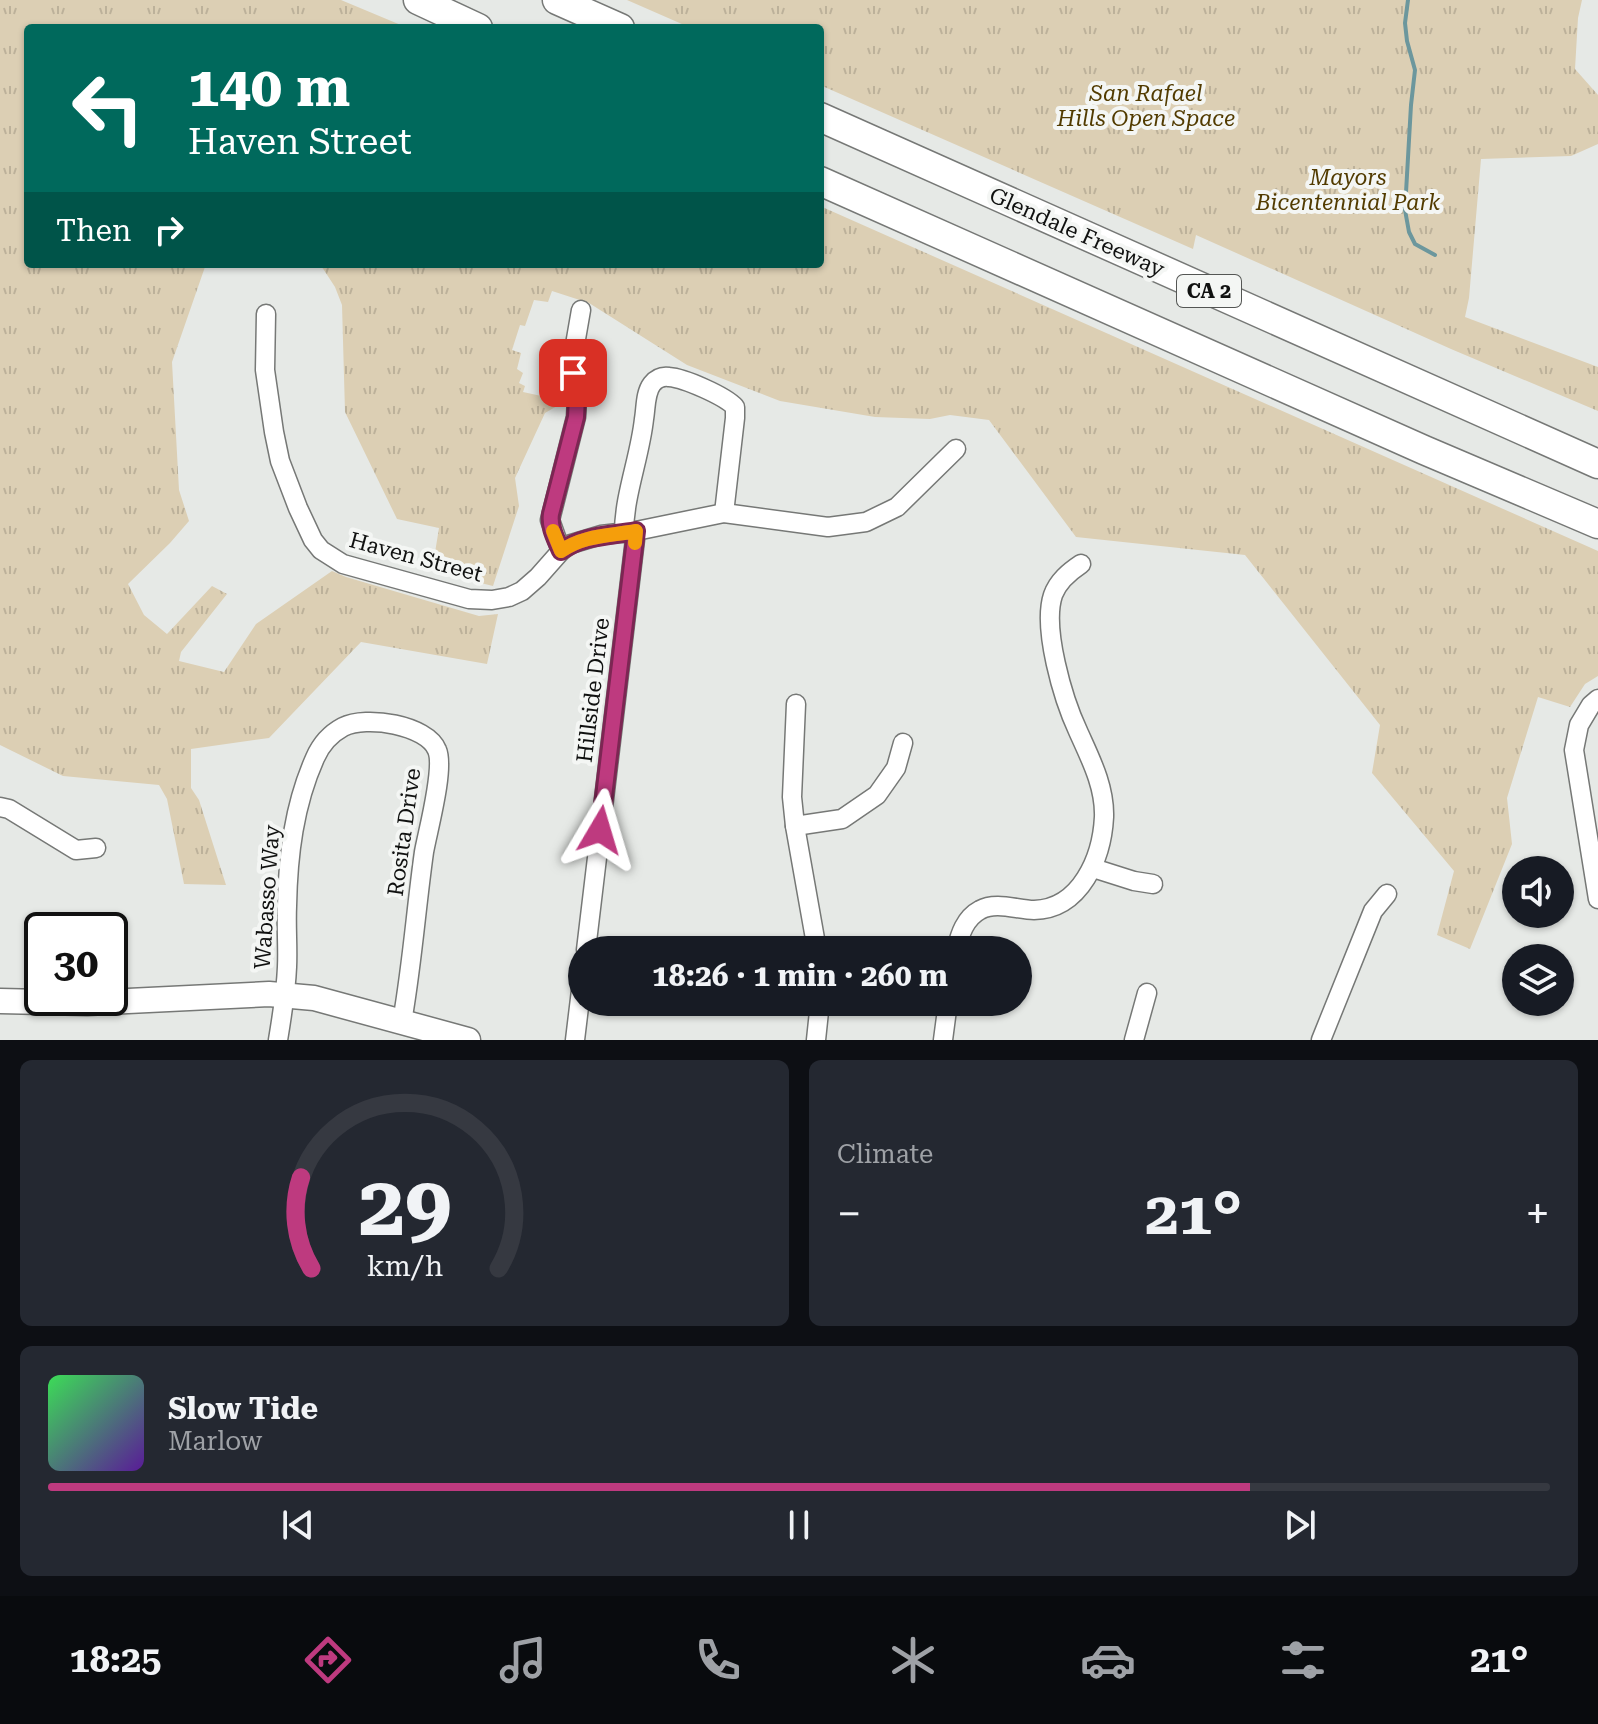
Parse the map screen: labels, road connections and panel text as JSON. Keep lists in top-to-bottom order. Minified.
{"streets":{"highway":["Glendale Freeway","CA 2"],"street":["Haven Street","Hillside Drive","Rosita Drive","Wabasso Way"]},"crossings":[["Haven Street","Hillside Drive"],["Rosita Drive","Wabasso Way"]],"parks":["San Rafael Hills Open Space","Mayors Bicentennial Park"],"page":{"turn":["140 m","Haven Street"],"then":"Then","limit":"30","trip":"18:26 · 1 min · 260 m","tile":"Climate","heat":["−","21°","+"],"song":["Slow Tide","Marlow"],"tabs":["18:25","21°"],"gauge":["29","km/h"]}}
